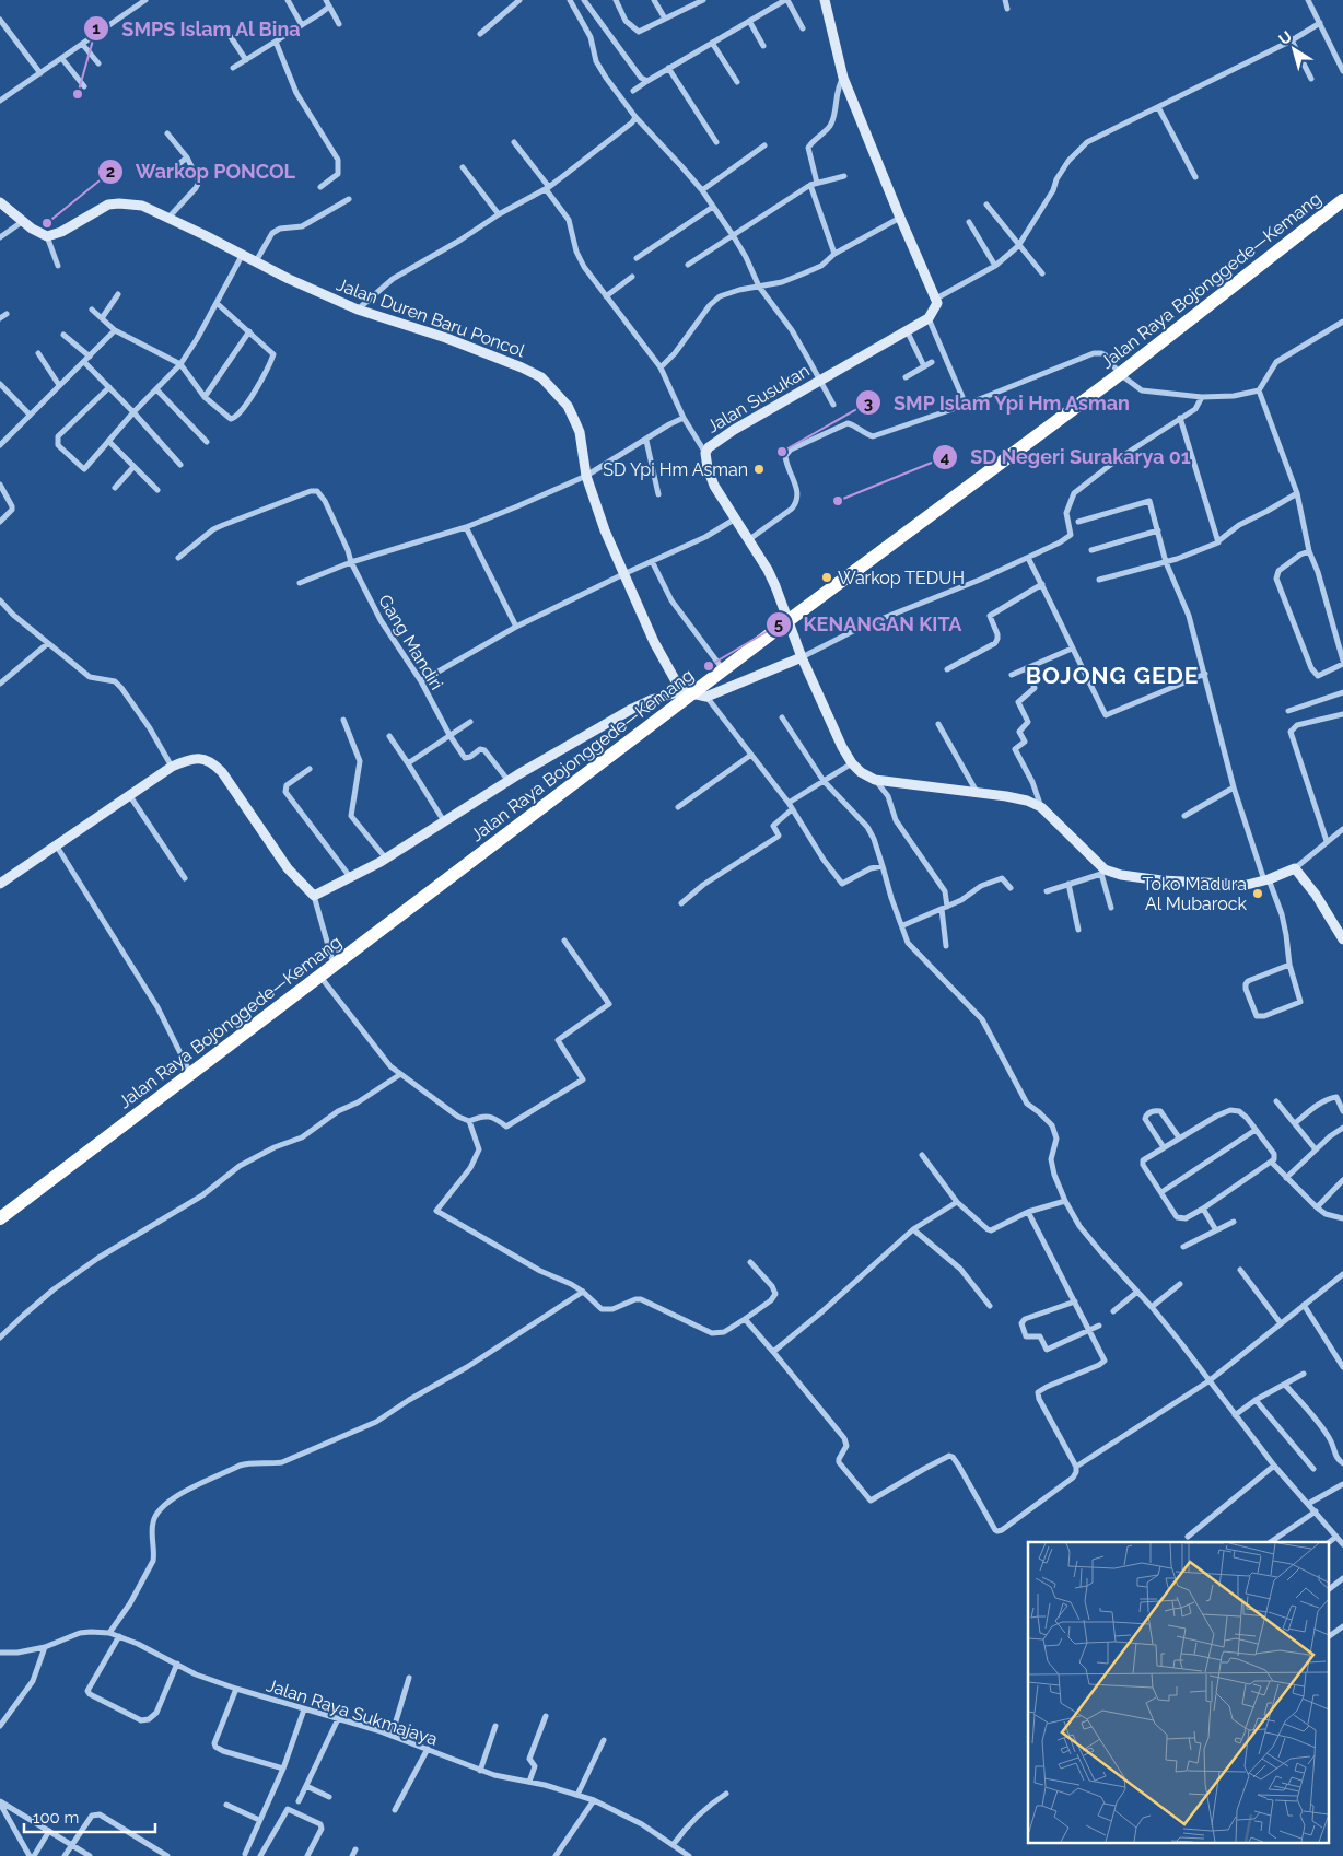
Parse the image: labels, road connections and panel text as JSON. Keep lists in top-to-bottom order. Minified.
{"streets":{"highway":["Jalan Raya Bojonggede—Kemang"],"street":["Jalan Duren Baru Poncol","Jalan Susukan","Gang Mandiri","Jalan Raya Sukmajaya"]},"crossings":[["Jalan Raya Bojonggede—Kemang","Jalan Duren Baru Poncol"],["Jalan Raya Bojonggede—Kemang","Jalan Susukan"]],"districts":["BOJONG GEDE"],"places":["SMPS Islam Al Bina","Warkop PONCOL","SMP Islam Ypi Hm Asman","SD Ypi Hm Asman","SD Negeri Surakarya 01","Warkop TEDUH","KENANGAN KITA","Toko Madura Al Mubarock"],"scale_bar":"100 m","north":"top left"}
